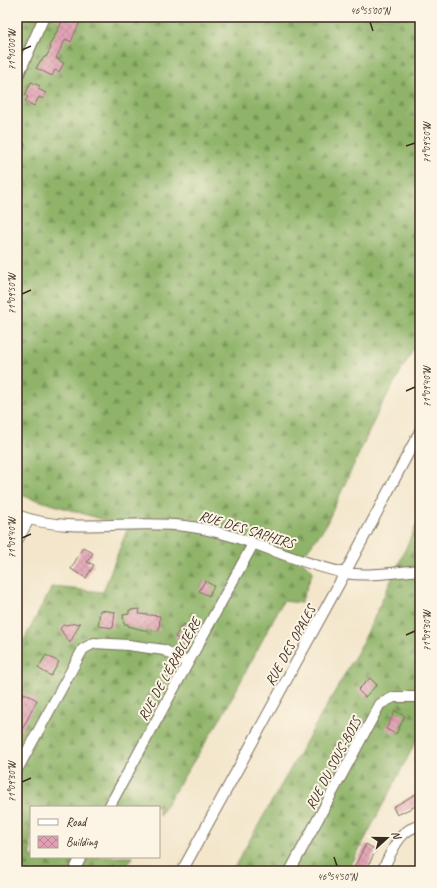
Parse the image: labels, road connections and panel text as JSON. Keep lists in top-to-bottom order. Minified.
{"streets":{"street":["RUE DES SAPHIRS","RUE DES OPALES","RUE DE L'ÉRABLIÈRE","RUE DU SOUS-BOIS"]},"crossings":[["RUE DES SAPHIRS","RUE DES OPALES"],["RUE DES SAPHIRS","RUE DE L'ÉRABLIÈRE"]],"legend":["Road","Building"],"north":"right","coordinates":["46°55'00\"N","71°10'00\"W","71°09'50\"W","71°09'40\"W","71°09'30\"W","46°54'50\"N"]}
